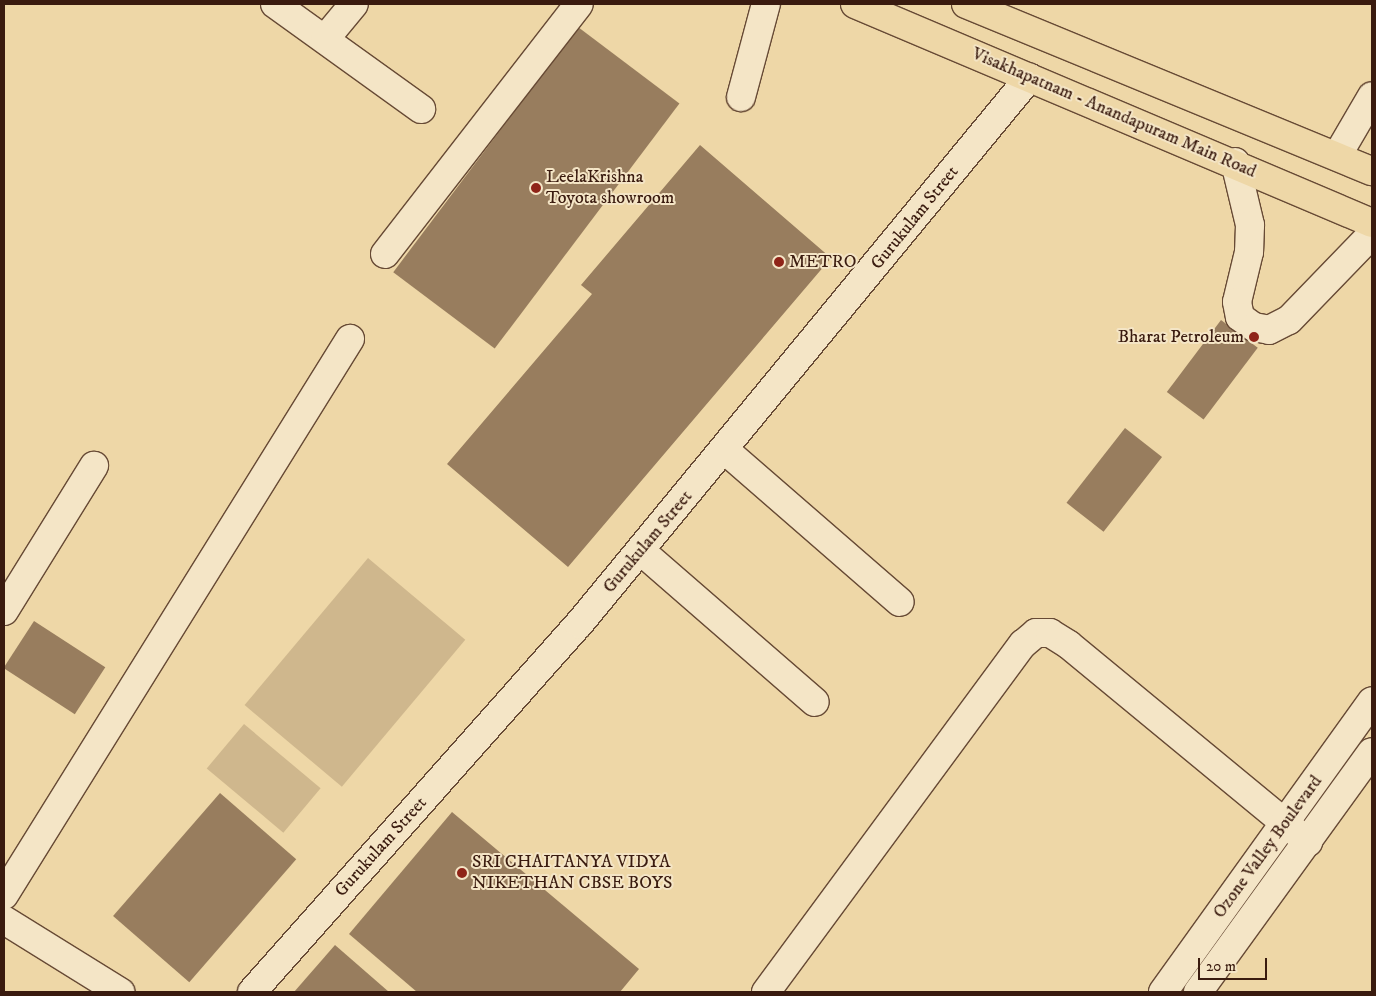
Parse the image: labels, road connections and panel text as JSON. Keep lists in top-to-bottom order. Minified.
{"streets":{"main road":["Visakhapatnam - Anandapuram Main Road"],"street":["Gurukulam Street","Ozone Valley Boulevard"]},"crossings":[["Visakhapatnam - Anandapuram Main Road","Gurukulam Street"]],"places":["LeelaKrishna Toyota showroom","METRO","Bharat Petroleum","SRI CHAITANYA VIDYA NIKETHAN CBSE BOYS"],"scale_bar":"20 m"}
